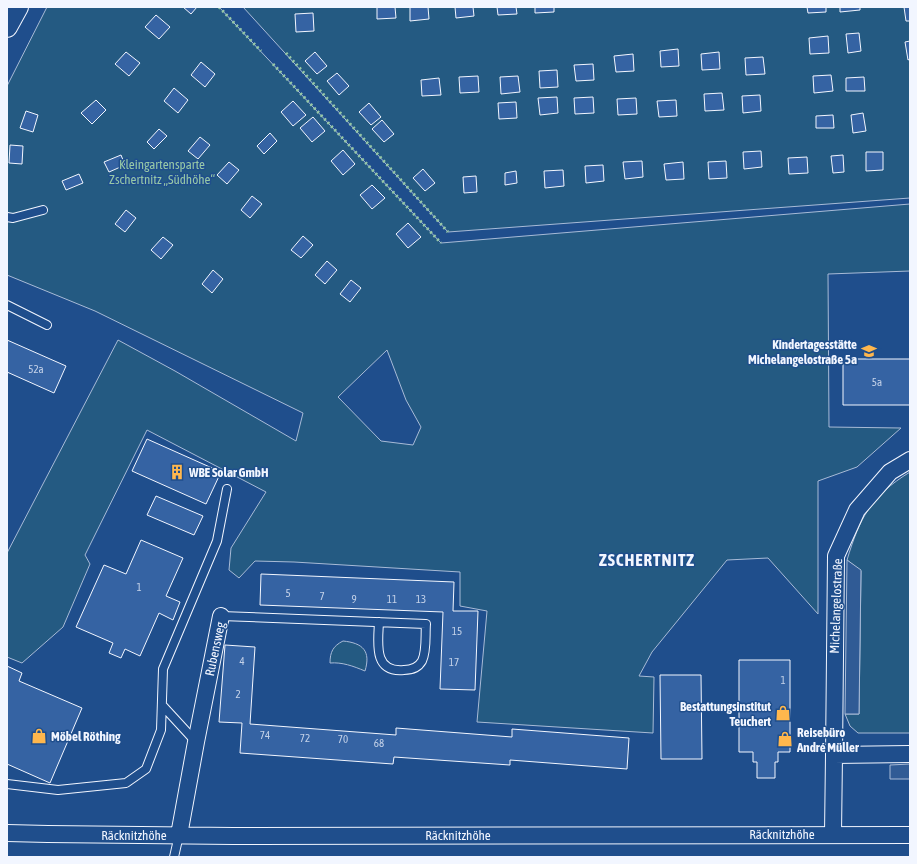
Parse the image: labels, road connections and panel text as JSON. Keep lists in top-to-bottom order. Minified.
{"streets":{"street":["Michelangelostraße","Rubensweg","Räcknitzhöhe"]},"crossings":[["Michelangelostraße","Räcknitzhöhe"],["Rubensweg","Räcknitzhöhe"]],"districts":["ZSCHERTNITZ"],"parks":["Kleingartensparte Zschertnitz „Südhöhe“"],"places":{"school or university":["Kindertagesstätte Michelangelostraße 5a"],"building":["WBE Solar GmbH"],"shop":["Bestattungsinstitut Teuchert","Möbel Röthing","Reisebüro André Müller"]},"house_numbers":["52a","5a","1","5","7","9","11","13","15","4","17","1","2","74","72","70","68"]}
